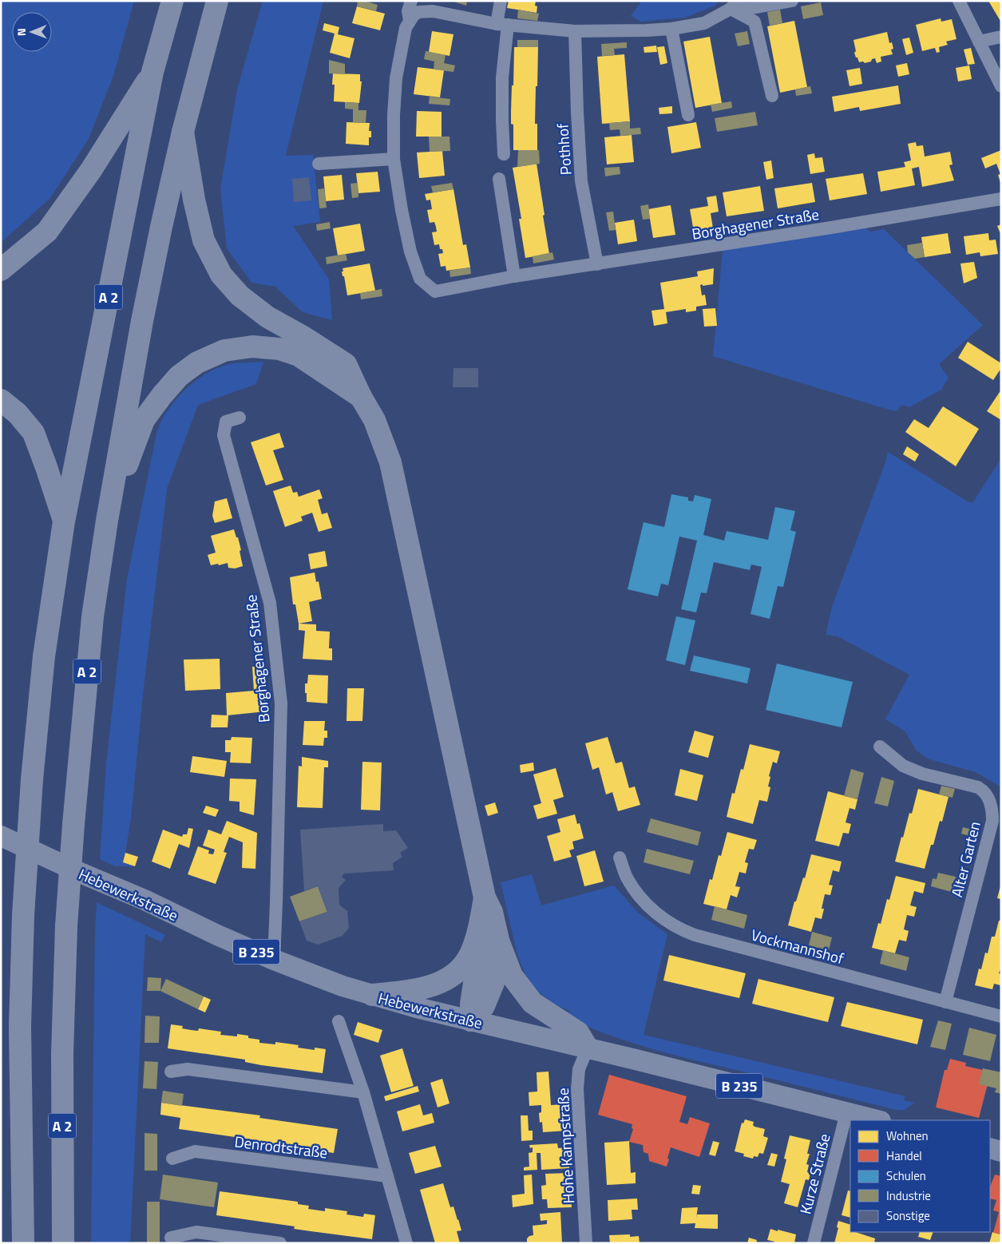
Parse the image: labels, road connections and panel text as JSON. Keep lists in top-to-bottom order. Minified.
{"streets":{"highway":["A 2"],"main road":["Hebewerkstraße","B 235"],"street":["Pothhof","Borghagener Straße","Alter Garten","Vockmannshof","Hohe Kampstraße","Denrodtstraße","Kurze Straße"]},"crossings":[["Pothhof","Borghagener Straße"],["Borghagener Straße","Hebewerkstraße"],["Alter Garten","Vockmannshof"],["Hebewerkstraße","Hohe Kampstraße"],["Hebewerkstraße","Kurze Straße"]],"legend":["Wohnen","Handel","Schulen","Industrie","Sonstige"],"north":"left"}
